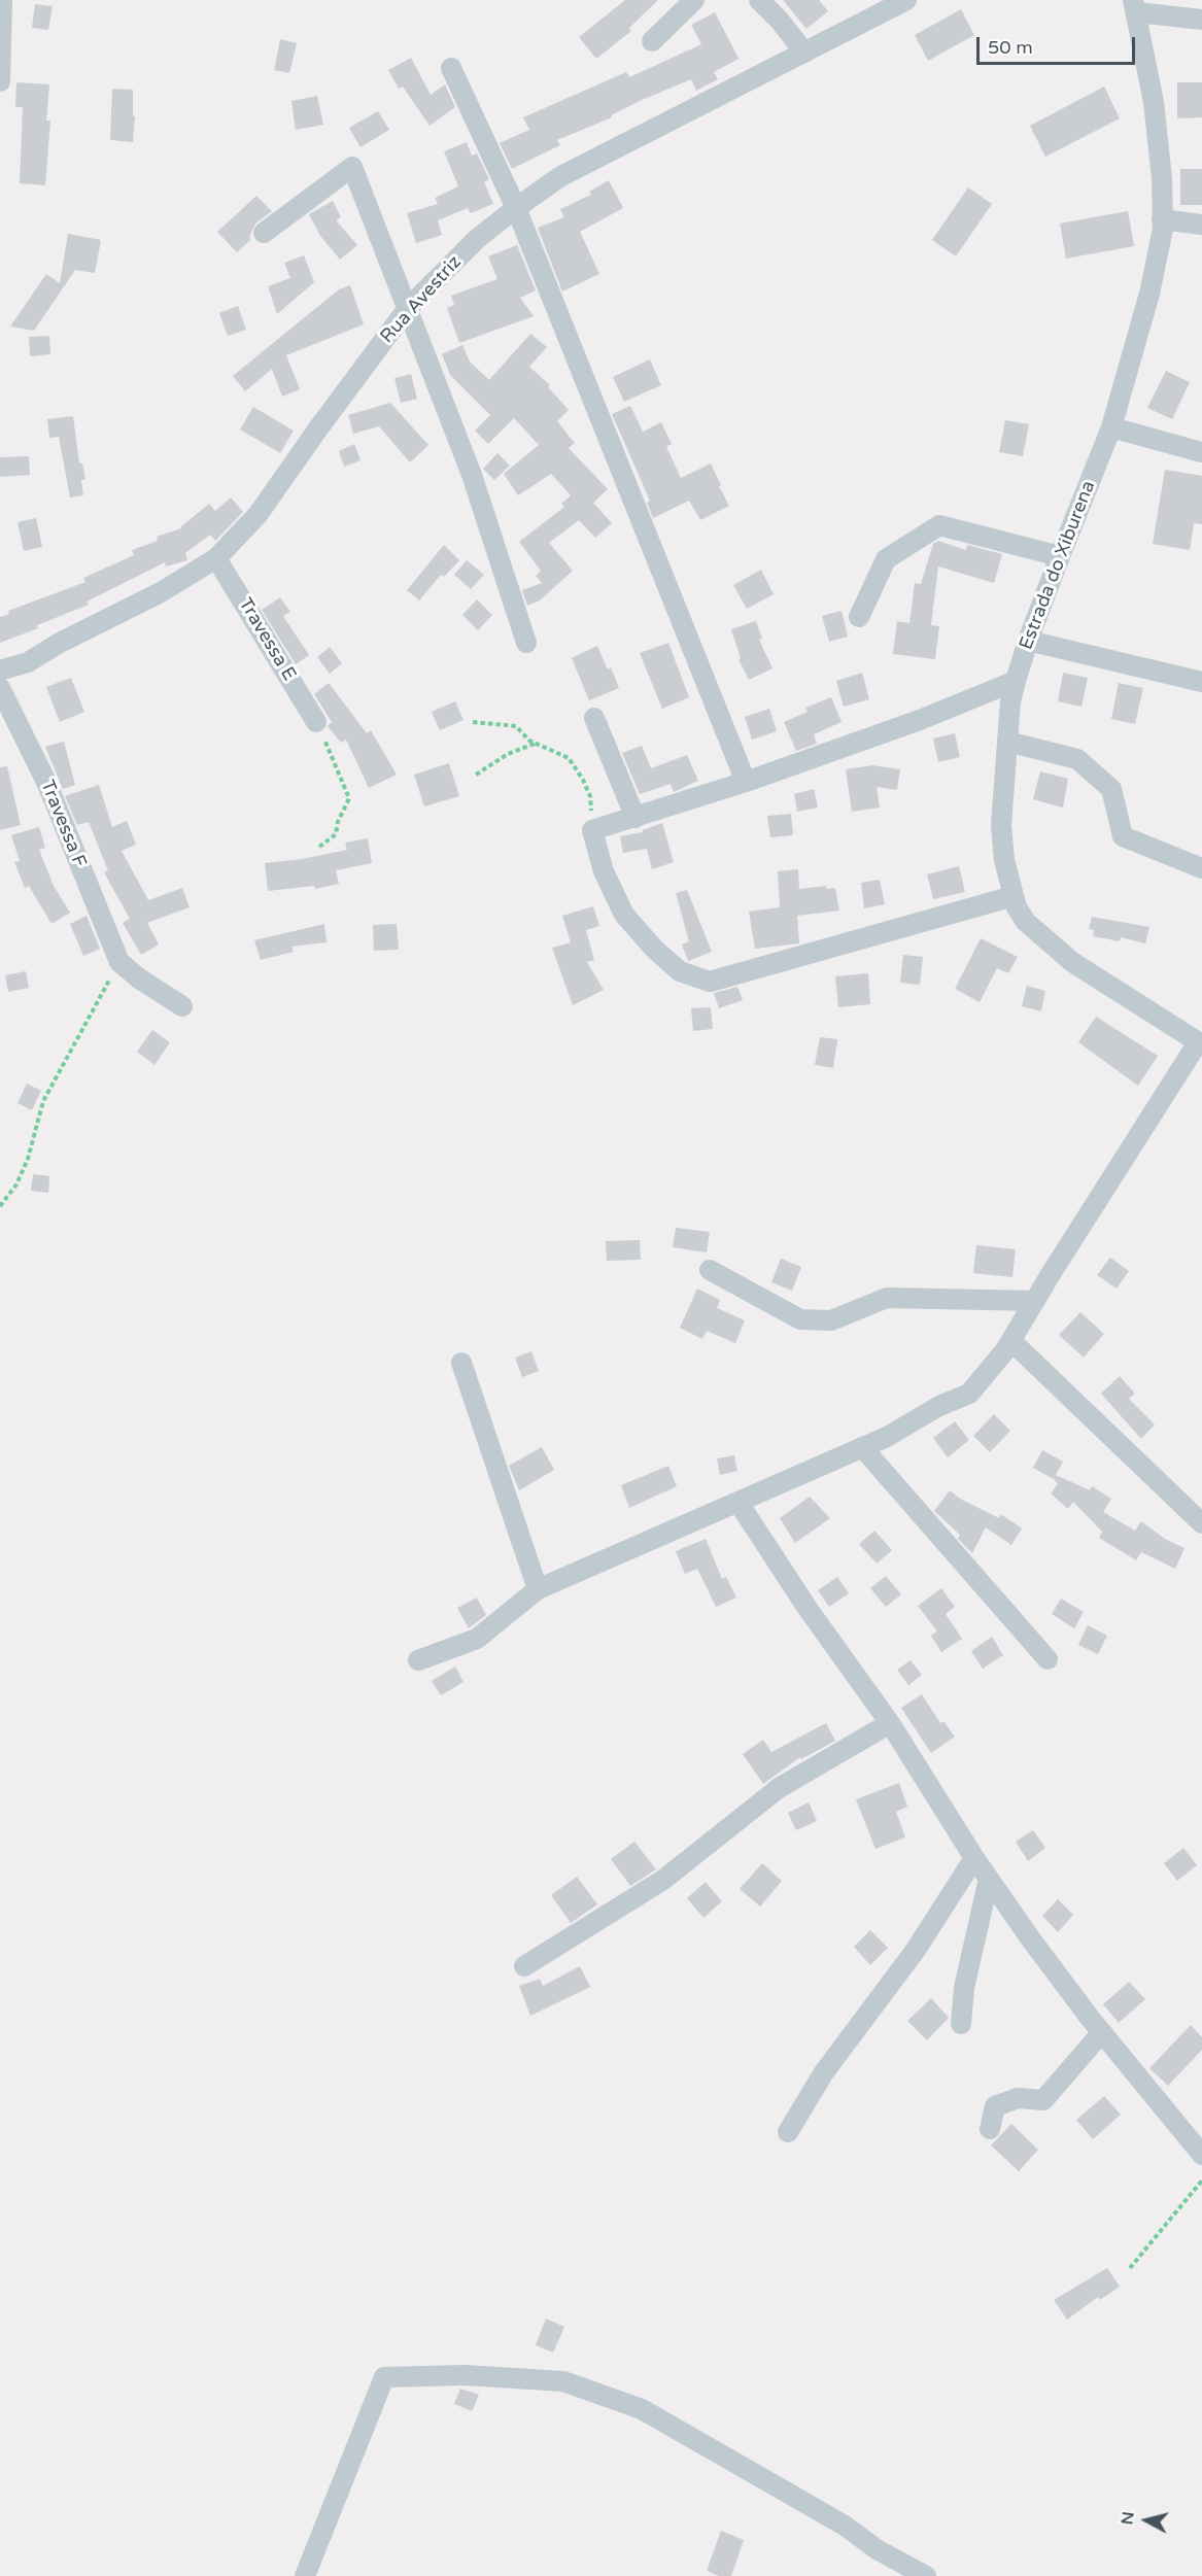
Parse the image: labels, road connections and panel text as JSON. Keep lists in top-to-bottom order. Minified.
{"streets":{"street":["Rua Avestriz","Estrada do Xiburena","Travessa E","Travessa F"]},"crossings":[["Rua Avestriz","Travessa E"]],"scale_bar":"50 m","north":"left"}
